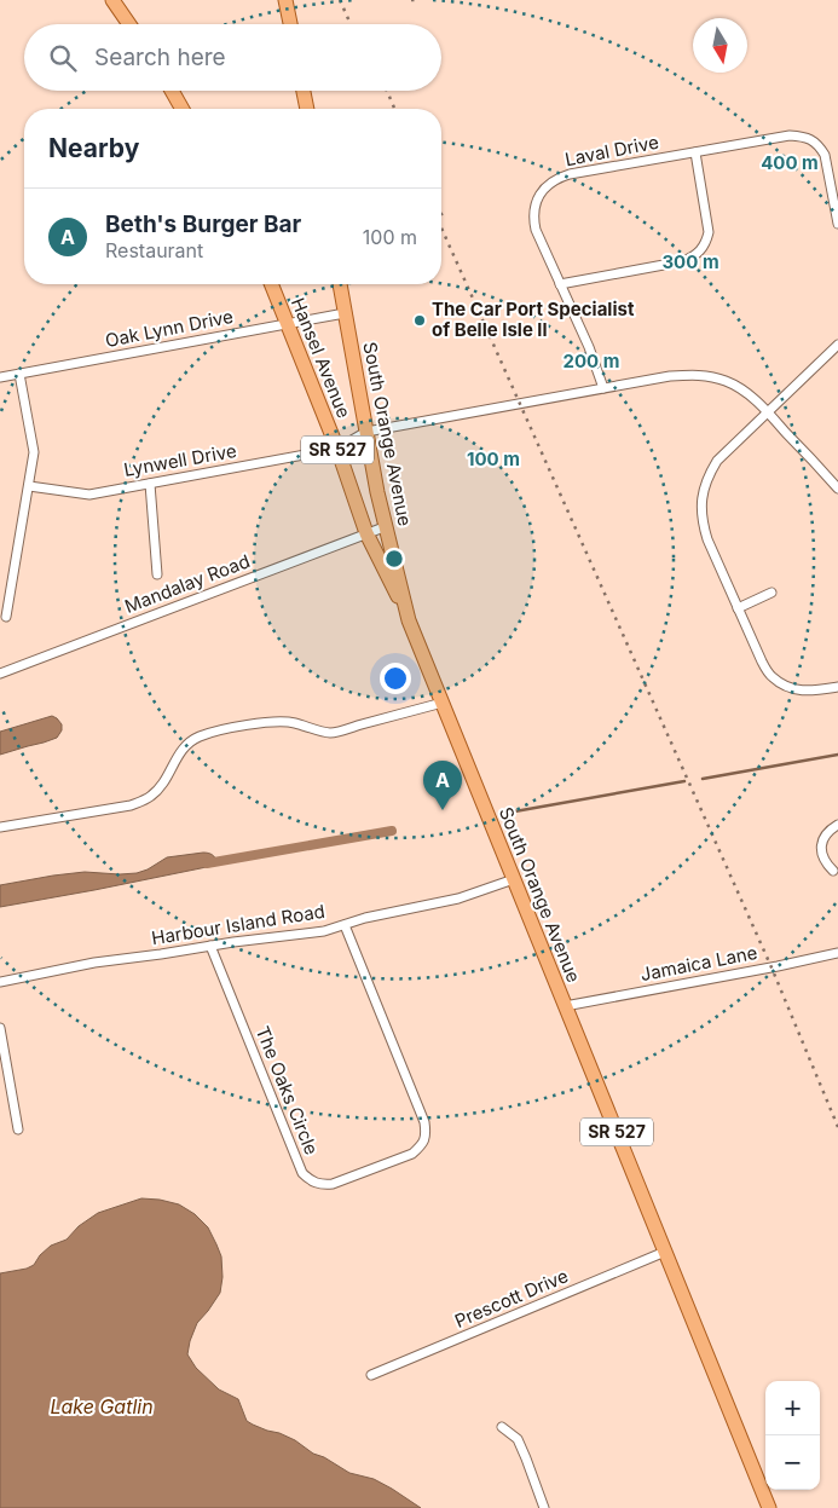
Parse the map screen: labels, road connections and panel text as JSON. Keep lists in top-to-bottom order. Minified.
{"streets":{"main road":["Hansel Avenue","South Orange Avenue","SR 527"],"street":["Laval Drive","Oak Lynn Drive","Lynwell Drive","Mandalay Road","Harbour Island Road","Jamaica Lane","The Oaks Circle","Prescott Drive"]},"crossings":[["Laval Drive","Lynwell Drive"],["Oak Lynn Drive","Hansel Avenue"],["Oak Lynn Drive","South Orange Avenue"],["Hansel Avenue","South Orange Avenue"],["Hansel Avenue","Lynwell Drive"],["Hansel Avenue","Mandalay Road"],["South Orange Avenue","Lynwell Drive"],["South Orange Avenue","Mandalay Road"],["South Orange Avenue","Harbour Island Road"],["South Orange Avenue","Jamaica Lane"],["South Orange Avenue","Prescott Drive"],["Harbour Island Road","The Oaks Circle"]],"water":["Lake Gatlin"],"places":["The Car Port Specialist of Belle Isle ll"],"north":"bottom","page":{"search":"Search here","heading":"Nearby","list":[{"mark":"A","name":"Beth's Burger Bar","note":"Restaurant","value":"100 m"}],"pins":"A","map_buttons":["+","−"]},"rings":["400 m","300 m","200 m","100 m"]}
